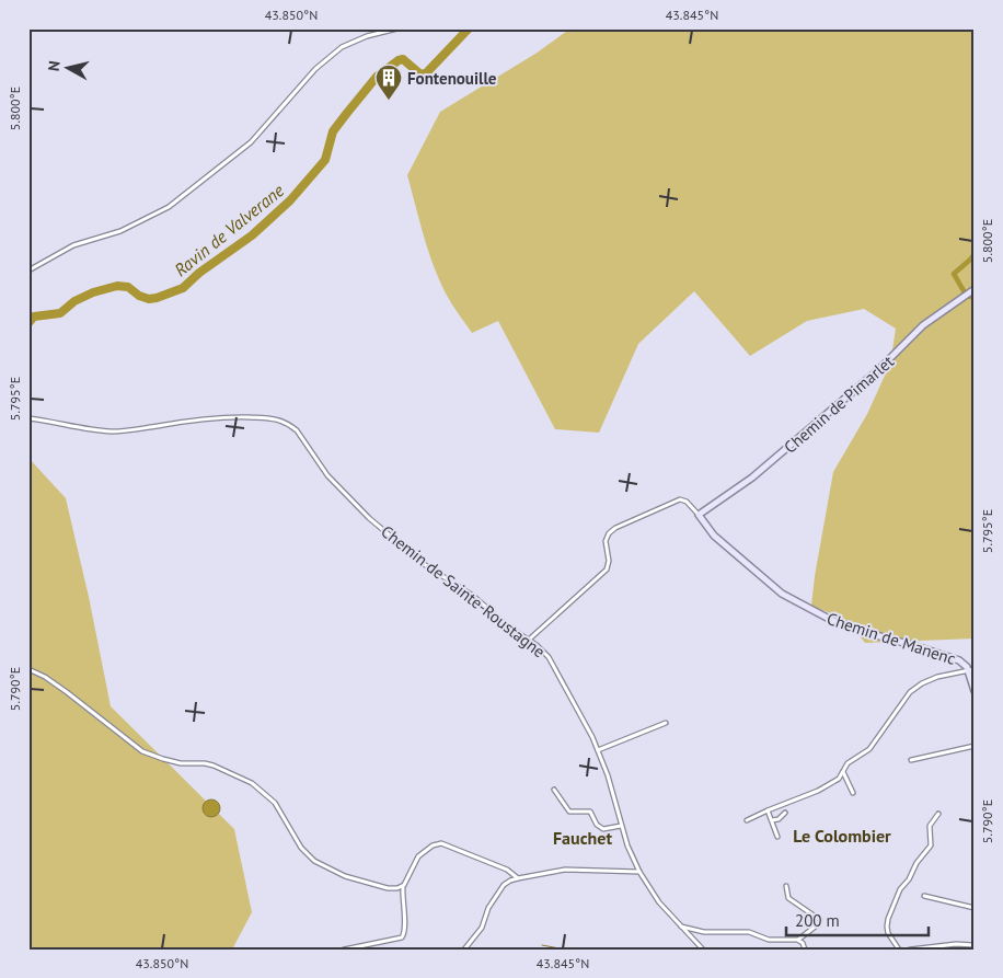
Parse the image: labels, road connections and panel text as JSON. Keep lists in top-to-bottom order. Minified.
{"streets":{"street":["Chemin de Pimarlet","Chemin de Sainte-Roustagne","Chemin de Manenc"]},"crossings":[["Chemin de Pimarlet","Chemin de Manenc"],["Chemin de Sainte-Roustagne","Chemin de Manenc"]],"districts":["Le Colombier","Fauchet"],"water":["Ravin de Valverane"],"places":{"building":["Fontenouille"]},"scale_bar":"200 m","north":"left","coordinates":["43.850°N","43.845°N","5.800°E","5.795°E","5.790°E"]}
